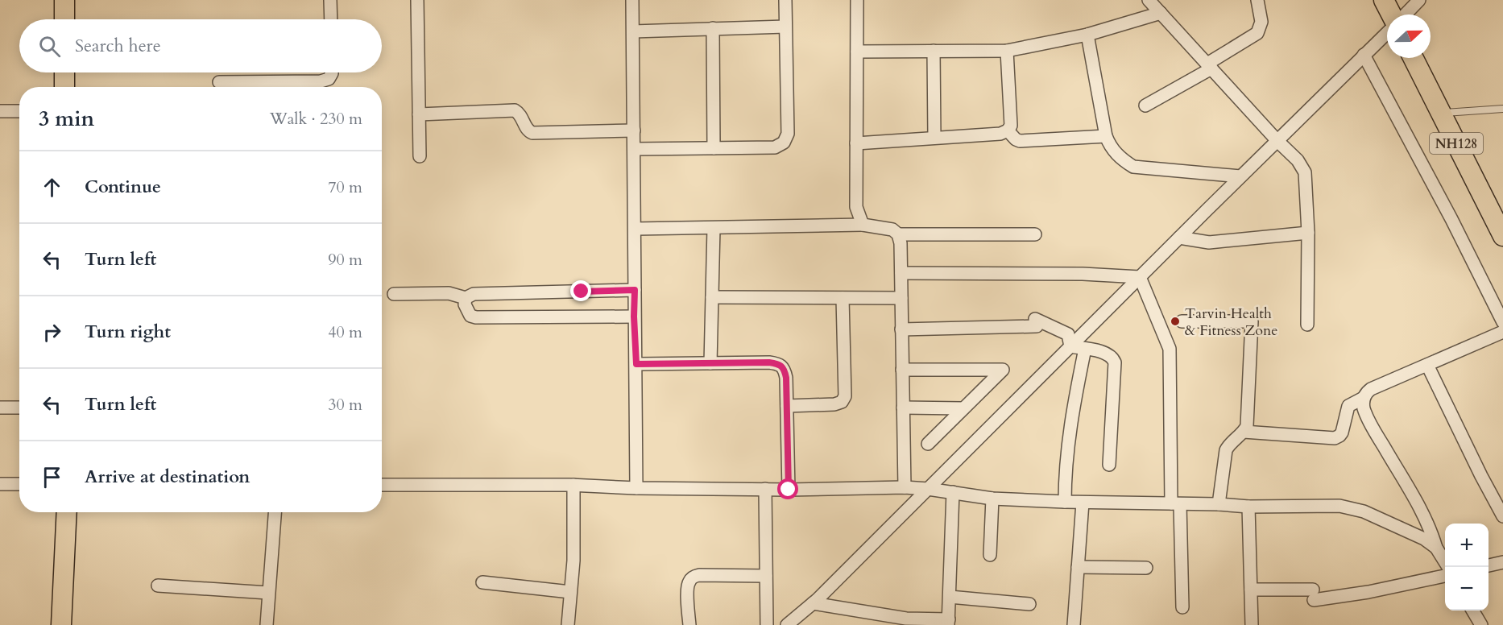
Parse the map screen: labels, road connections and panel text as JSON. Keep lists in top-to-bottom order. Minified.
{"streets":{"main road":["NH128"]},"places":["Tarvin Health & Fitness Zone"],"north":"right","page":{"search":"Search here","heading":["3 min","Walk · 230 m"],"list":[["Continue","70 m"],["Turn left","90 m"],["Turn right","40 m"],["Turn left","30 m"],"Arrive at destination"],"map_buttons":["+","−"]}}
